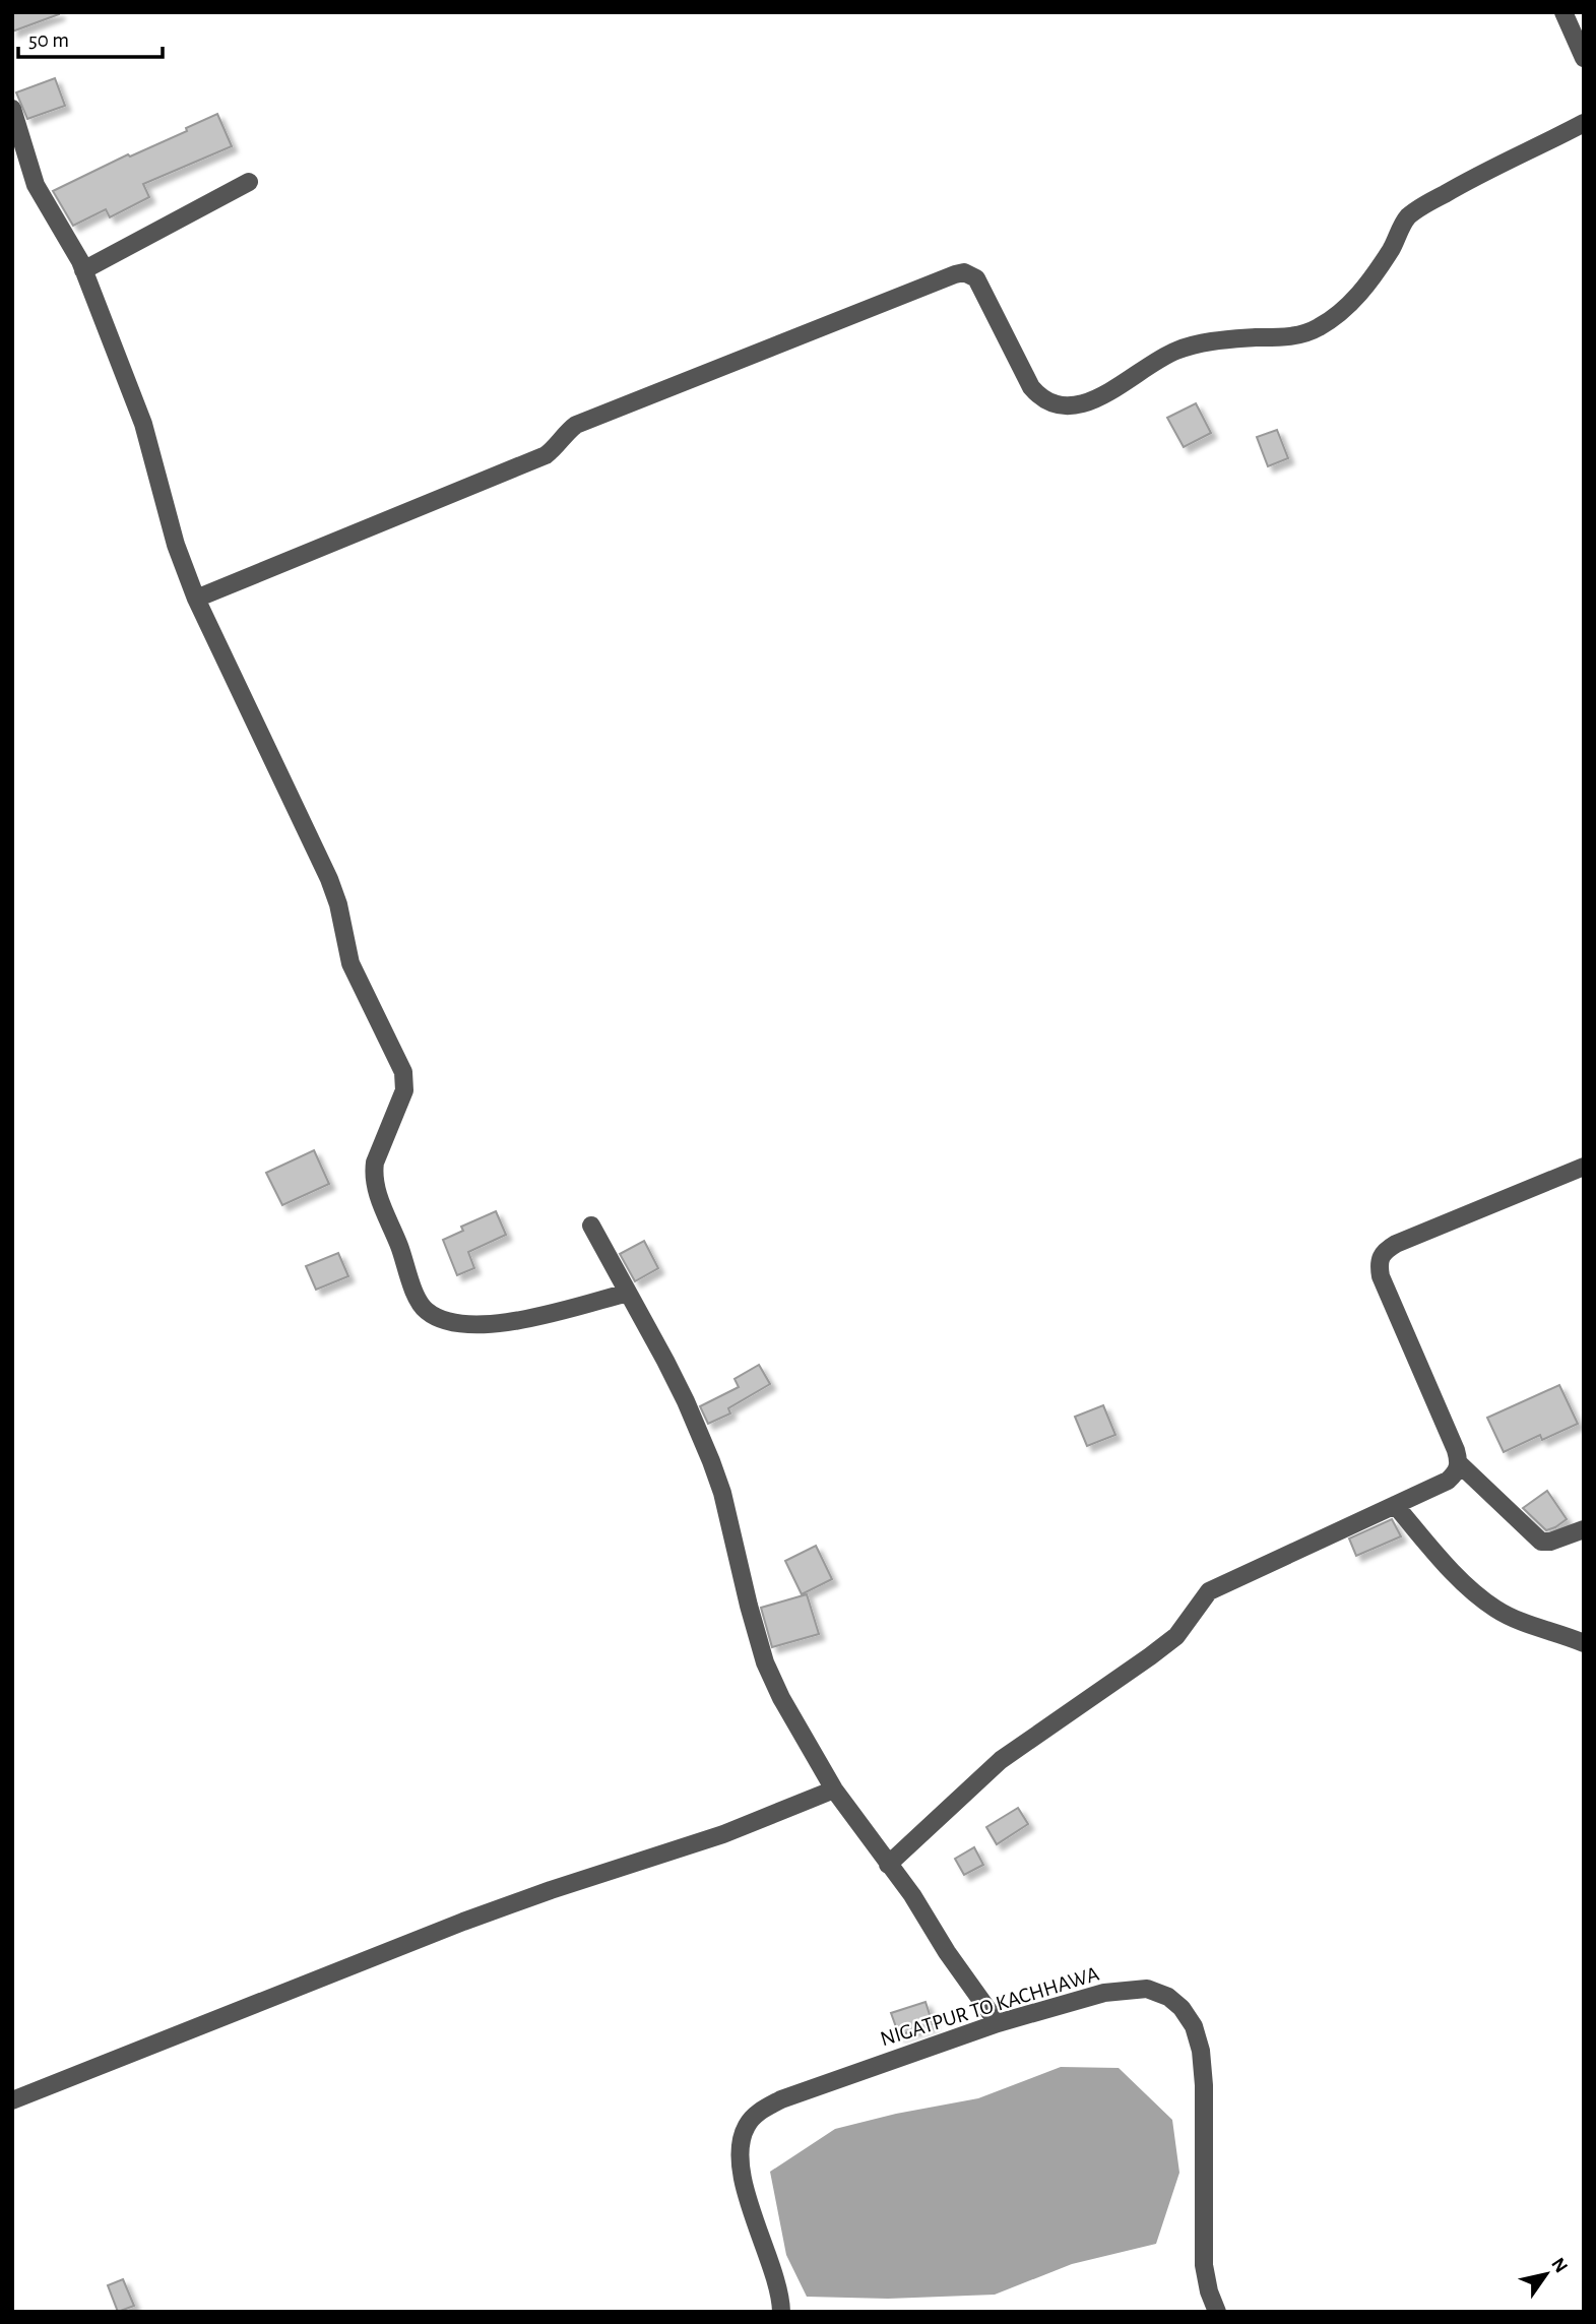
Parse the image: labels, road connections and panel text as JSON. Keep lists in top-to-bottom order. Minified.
{"streets":{"street":["NIGATPUR TO KACHHAWA"]},"scale_bar":"50 m","north":"top right"}
